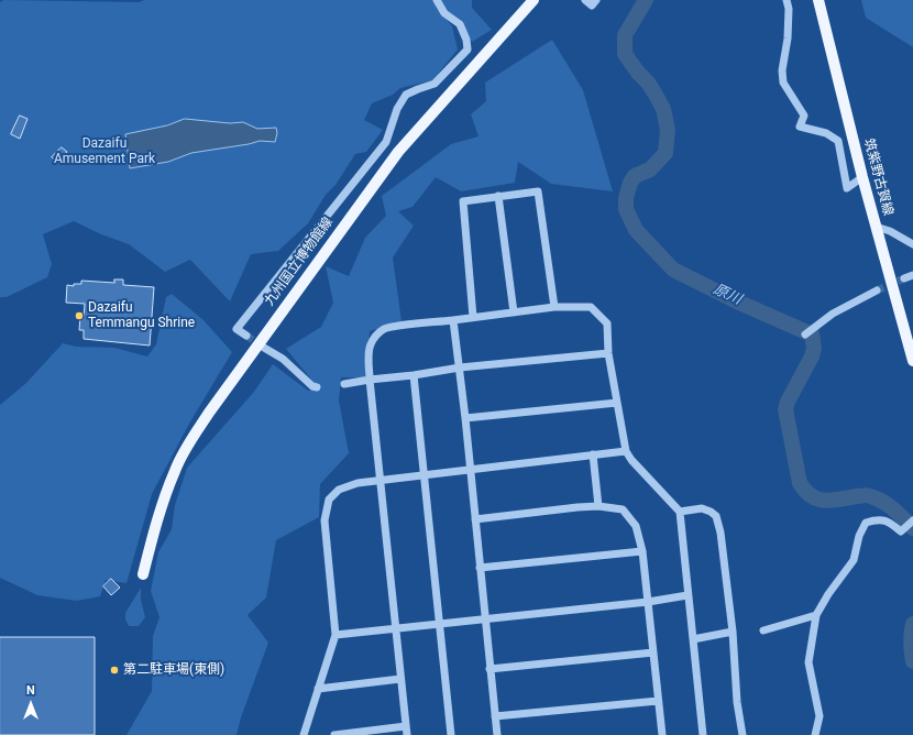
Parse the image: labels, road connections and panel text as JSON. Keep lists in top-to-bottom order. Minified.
{"streets":{"main road":["筑紫野古賀線","九州国立博物館線"]},"water":["原川"],"parks":["Dazaifu Amusement Park"],"places":["Dazaifu Temmangu Shrine","第二駐車場(東側)"],"north":"top"}
